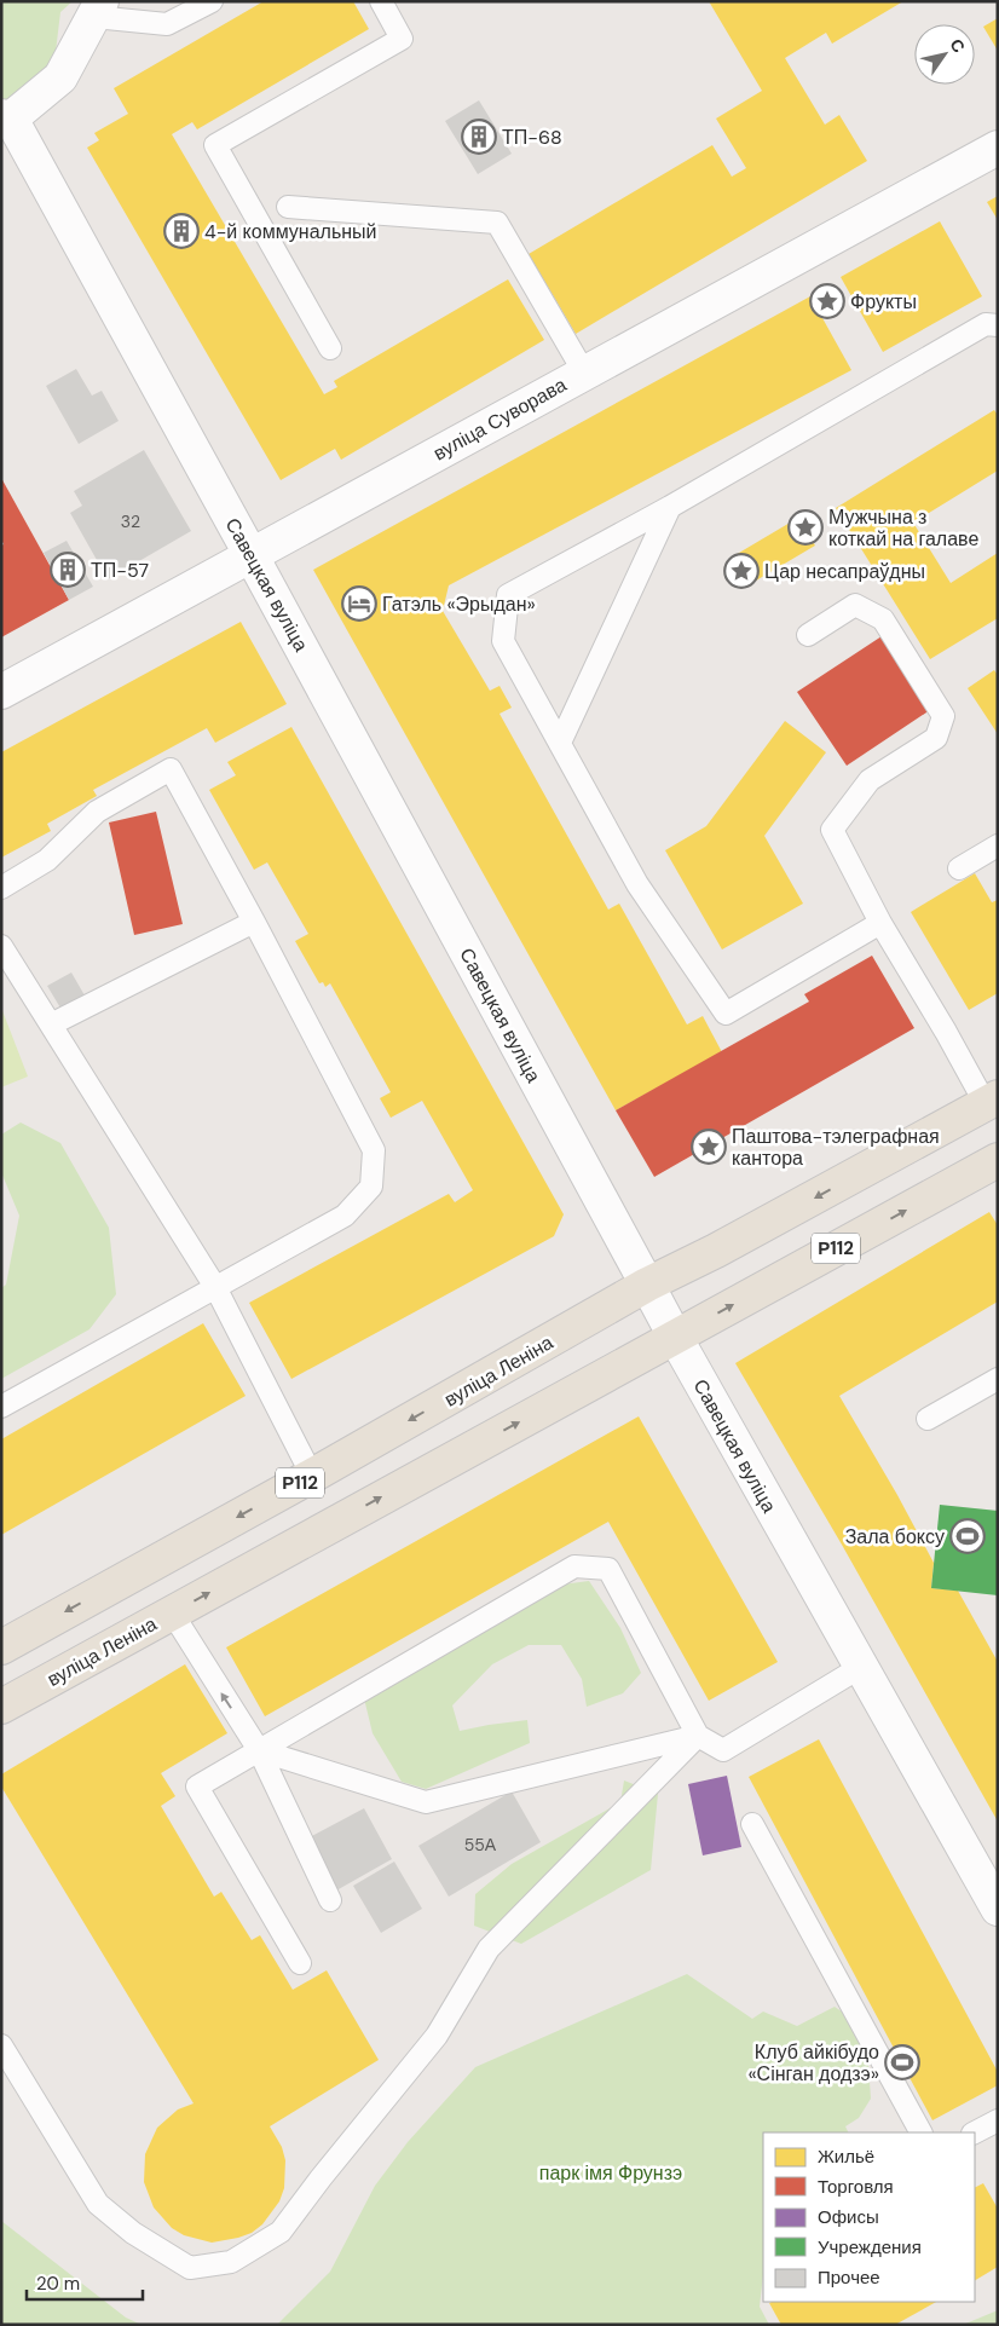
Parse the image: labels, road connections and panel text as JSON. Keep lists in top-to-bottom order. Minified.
{"streets":{"main road":["Р112","вуліца Леніна"],"street":["вуліца Суворава","Савецкая вуліца"]},"crossings":[["вуліца Суворава","Савецкая вуліца"],["Савецкая вуліца","вуліца Леніна"]],"parks":["парк імя Фрунзэ"],"places":{"building":["ТП-68","4-й коммунальный","ТП-57"],"place":["Фрукты","Мужчына з коткай на галаве","Цар несапраўдны","Паштова-тэлеграфная кантора"],"hotel":["Гатэль «Эрыдан»"],"sports":["Зала боксу","Клуб айкібудо «Сінган додзэ»"]},"house_numbers":["32","55А"],"legend":["Жильё","Торговля","Офисы","Учреждения","Прочее"],"scale_bar":"20 m","north":"top right"}
